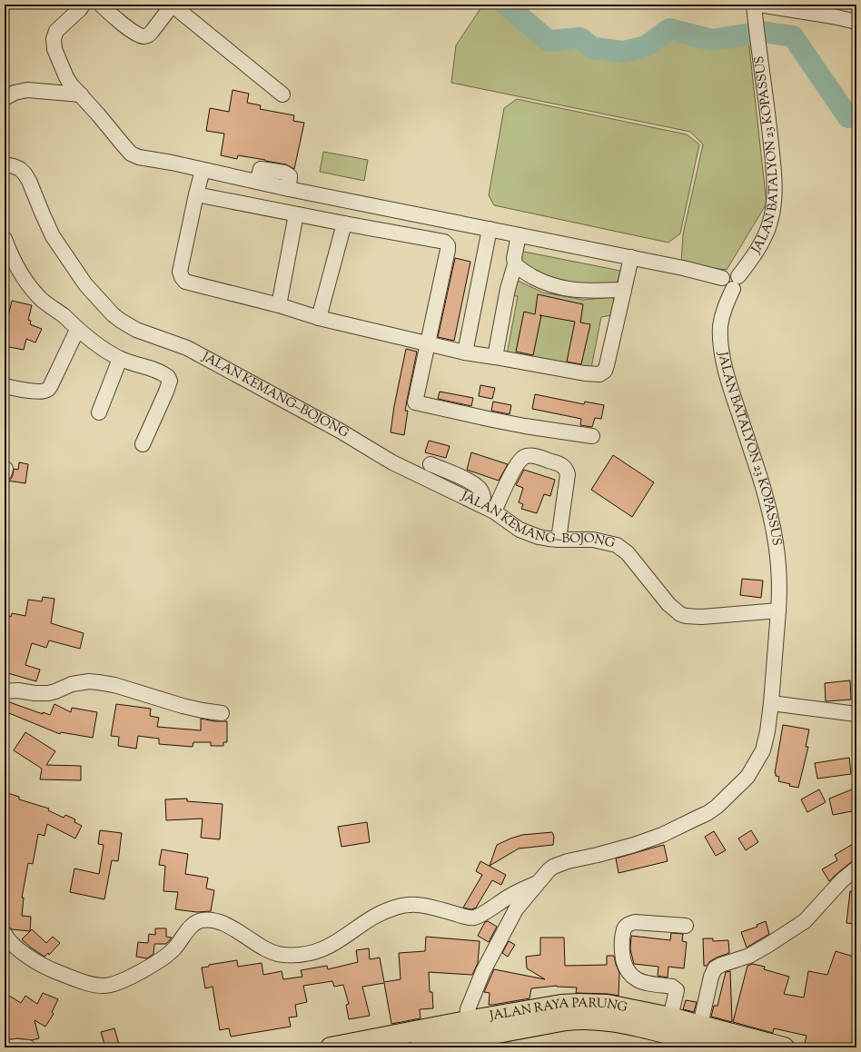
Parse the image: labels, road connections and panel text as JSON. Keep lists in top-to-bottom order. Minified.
{"streets":{"highway":["JALAN RAYA PARUNG"],"street":["JALAN BATALYON 23 KOPASSUS","JALAN KEMANG–BOJONG"]},"crossings":[["JALAN BATALYON 23 KOPASSUS","JALAN KEMANG–BOJONG"]]}
